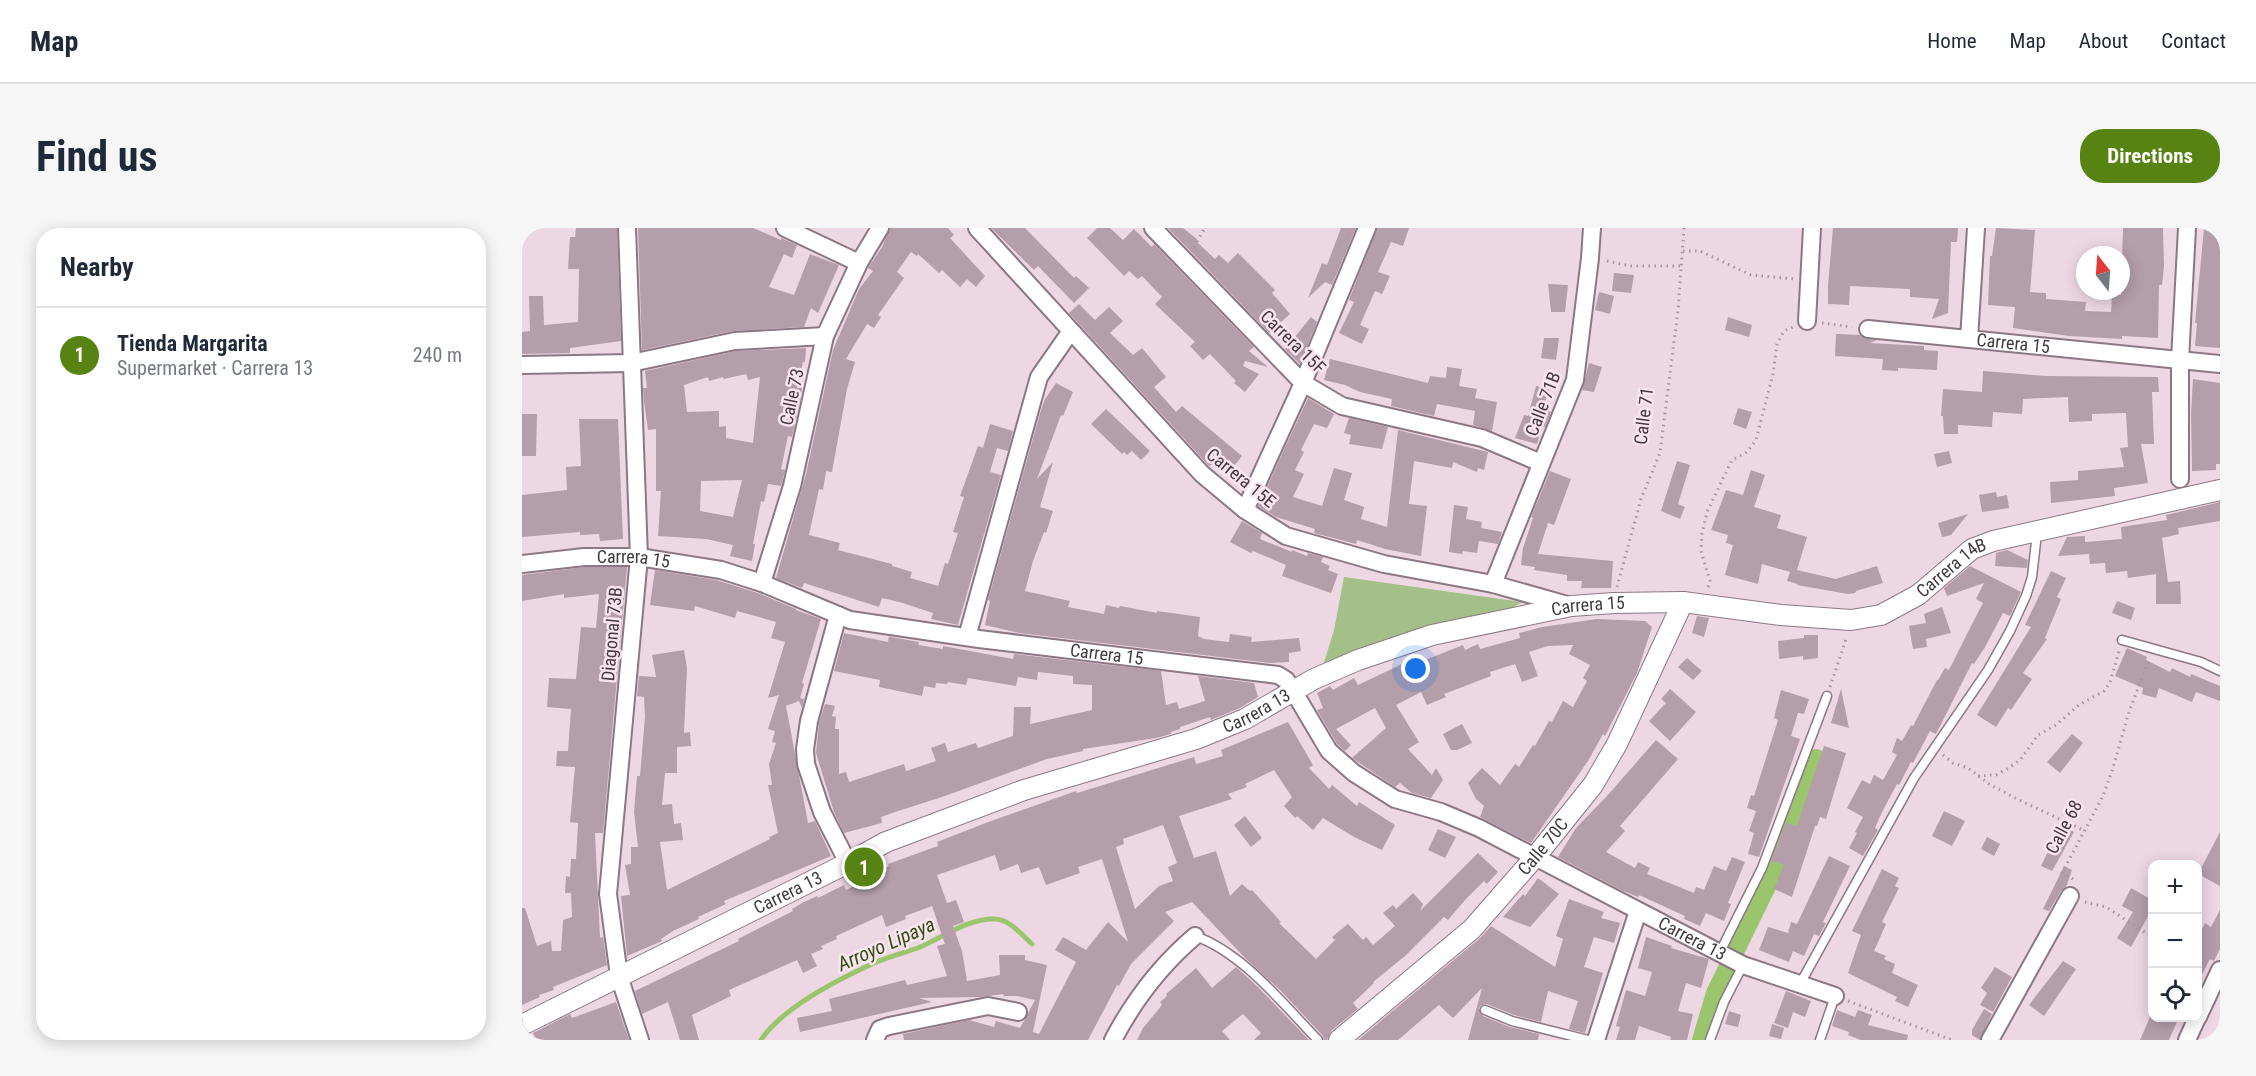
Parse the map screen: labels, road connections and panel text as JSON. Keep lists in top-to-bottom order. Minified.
{"streets":{"street":["Carrera 15F","Carrera 15","Calle 73","Calle 71B","Carrera 15E","Carrera 14B","Diagonal 73B","Carrera 13","Calle 70C"],"path":["Calle 71","Calle 68"]},"crossings":[["Carrera 15F","Calle 71B"],["Carrera 15","Calle 73"],["Carrera 15","Calle 71"],["Carrera 15","Carrera 15E"],["Carrera 15","Carrera 14B"],["Carrera 15","Diagonal 73B"],["Carrera 15","Carrera 13"],["Carrera 15","Calle 70C"],["Calle 71B","Carrera 15E"],["Carrera 14B","Calle 70C"],["Diagonal 73B","Carrera 13"],["Carrera 13","Calle 70C"]],"water":["Arroyo Lipaya"],"north":"top","page":{"header":"Map","nav":["Home","Map","About","Contact"],"buttons":"Directions","title":"Find us","heading":"Nearby","list":[{"mark":"1","name":"Tienda Margarita","note":"Supermarket · Carrera 13","value":"240 m"}],"pins":"1","map_buttons":["+","−"]}}
